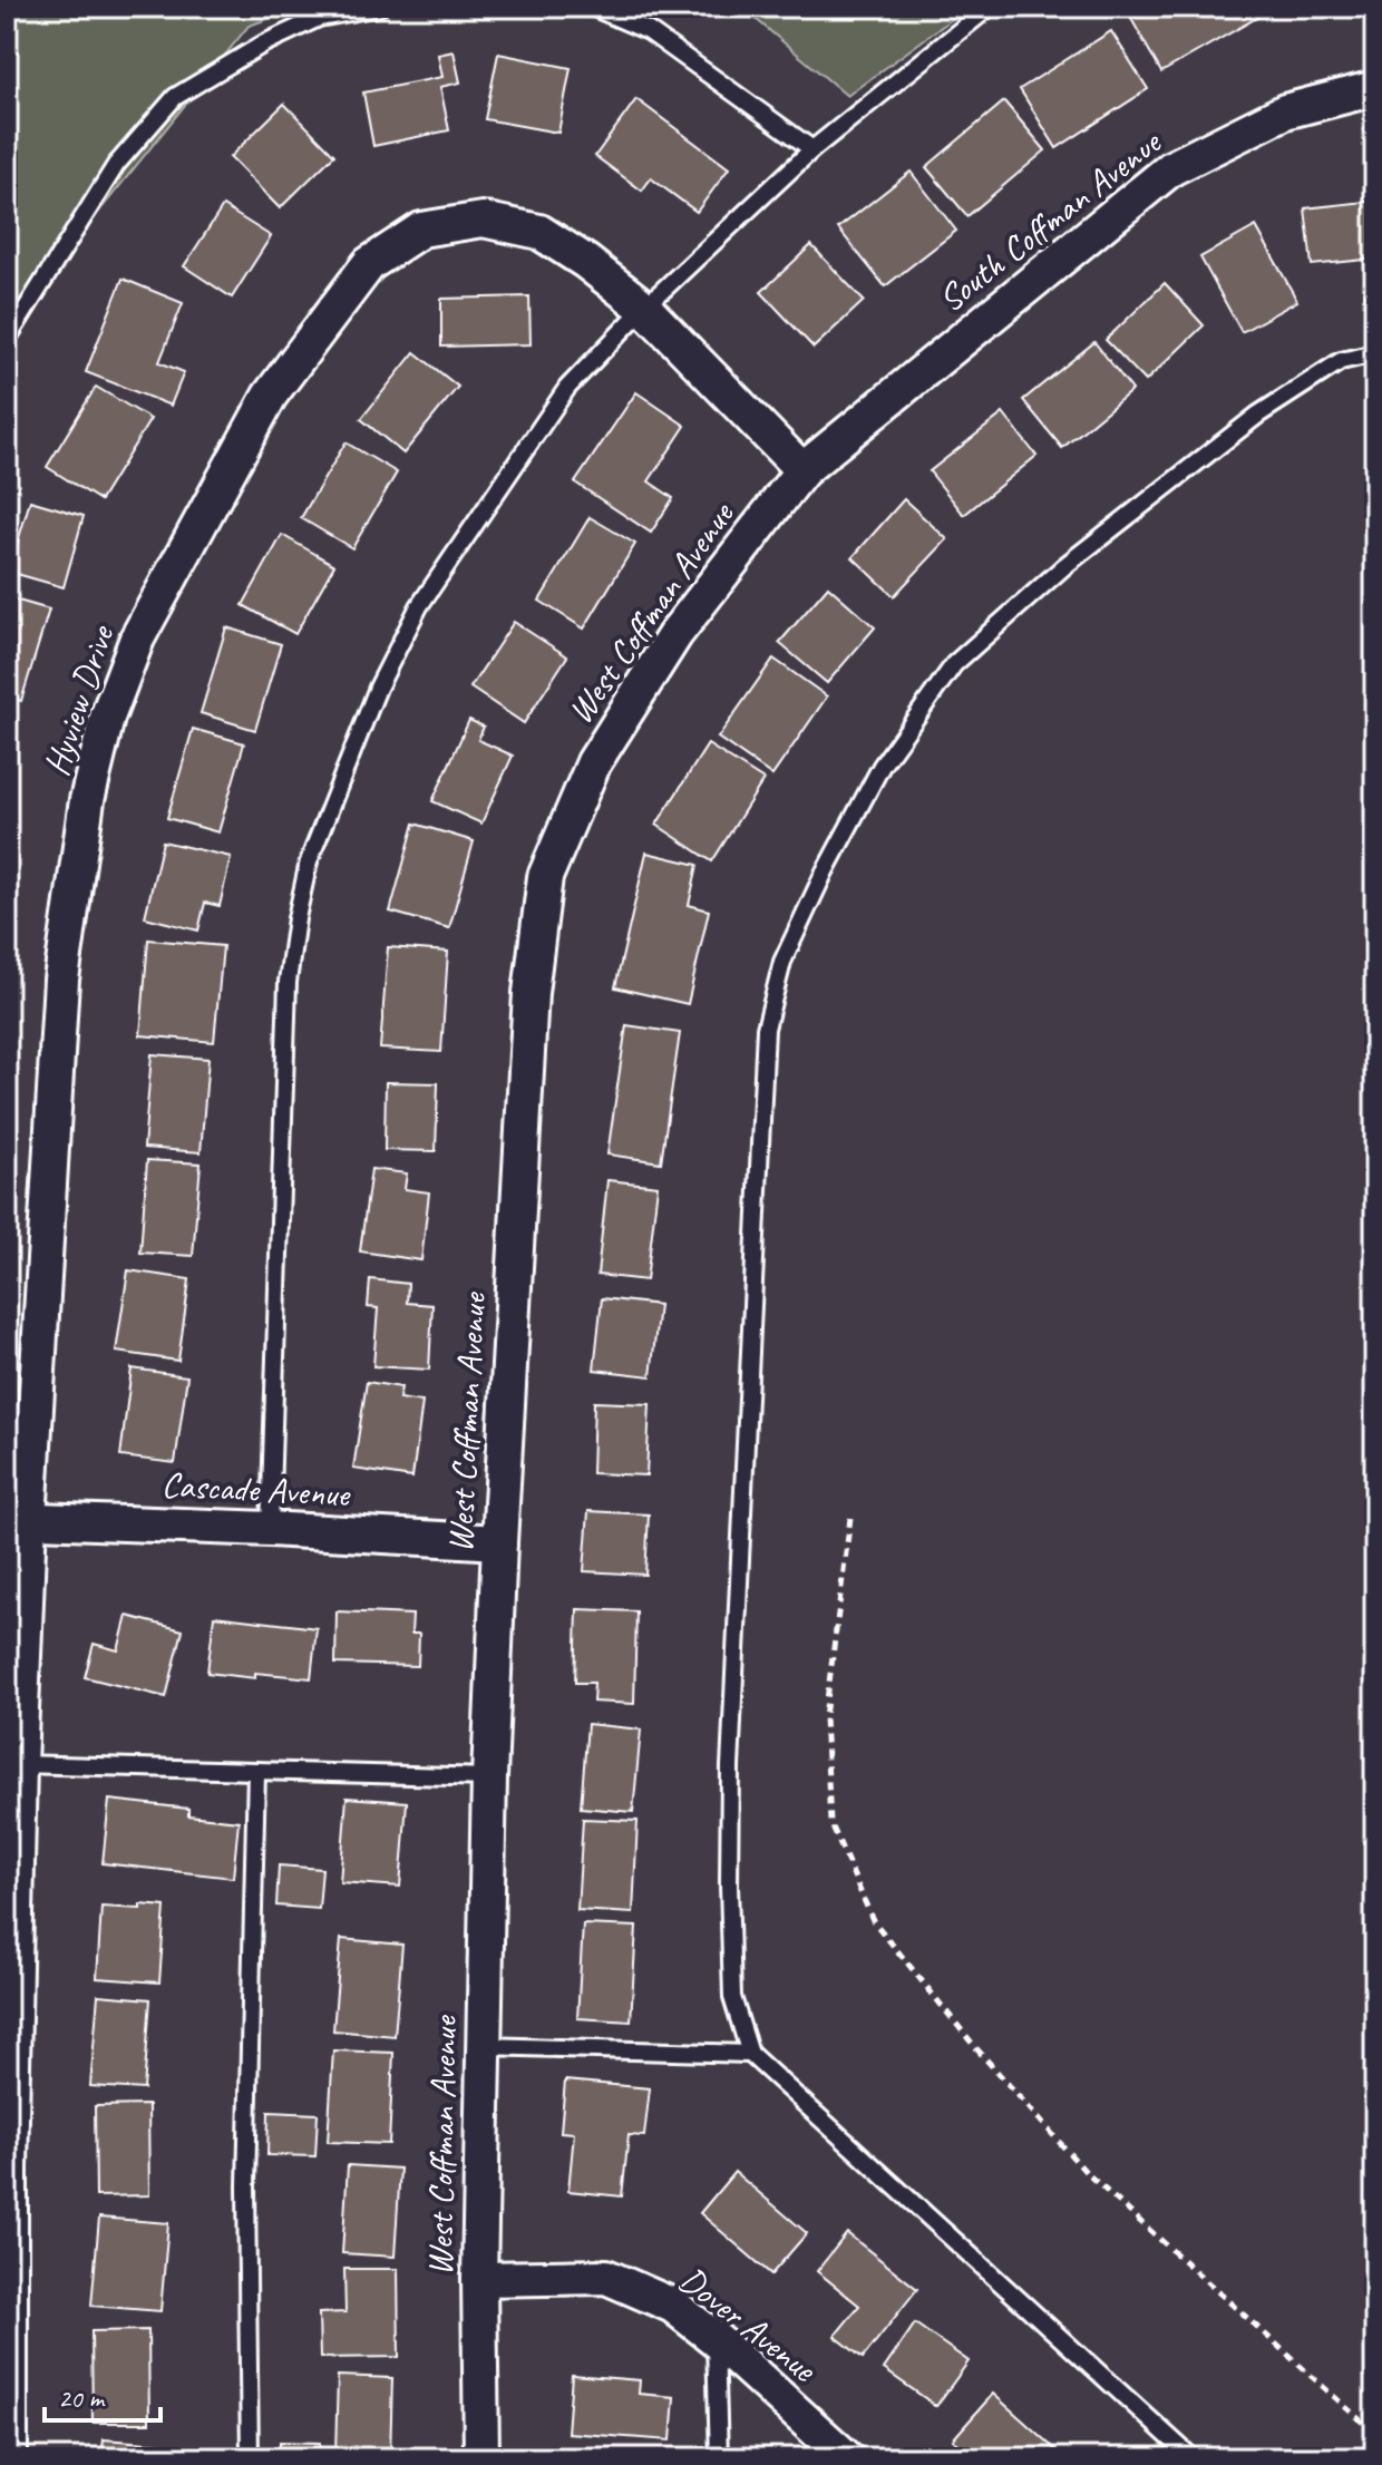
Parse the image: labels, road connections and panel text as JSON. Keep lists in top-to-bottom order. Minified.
{"streets":{"street":["South Coffman Avenue","West Coffman Avenue","Hyview Drive","Cascade Avenue","Dover Avenue"]},"crossings":[["South Coffman Avenue","West Coffman Avenue"],["South Coffman Avenue","Hyview Drive"],["West Coffman Avenue","Hyview Drive"],["West Coffman Avenue","Cascade Avenue"],["West Coffman Avenue","Dover Avenue"],["Hyview Drive","Cascade Avenue"]],"scale_bar":"20 m"}
